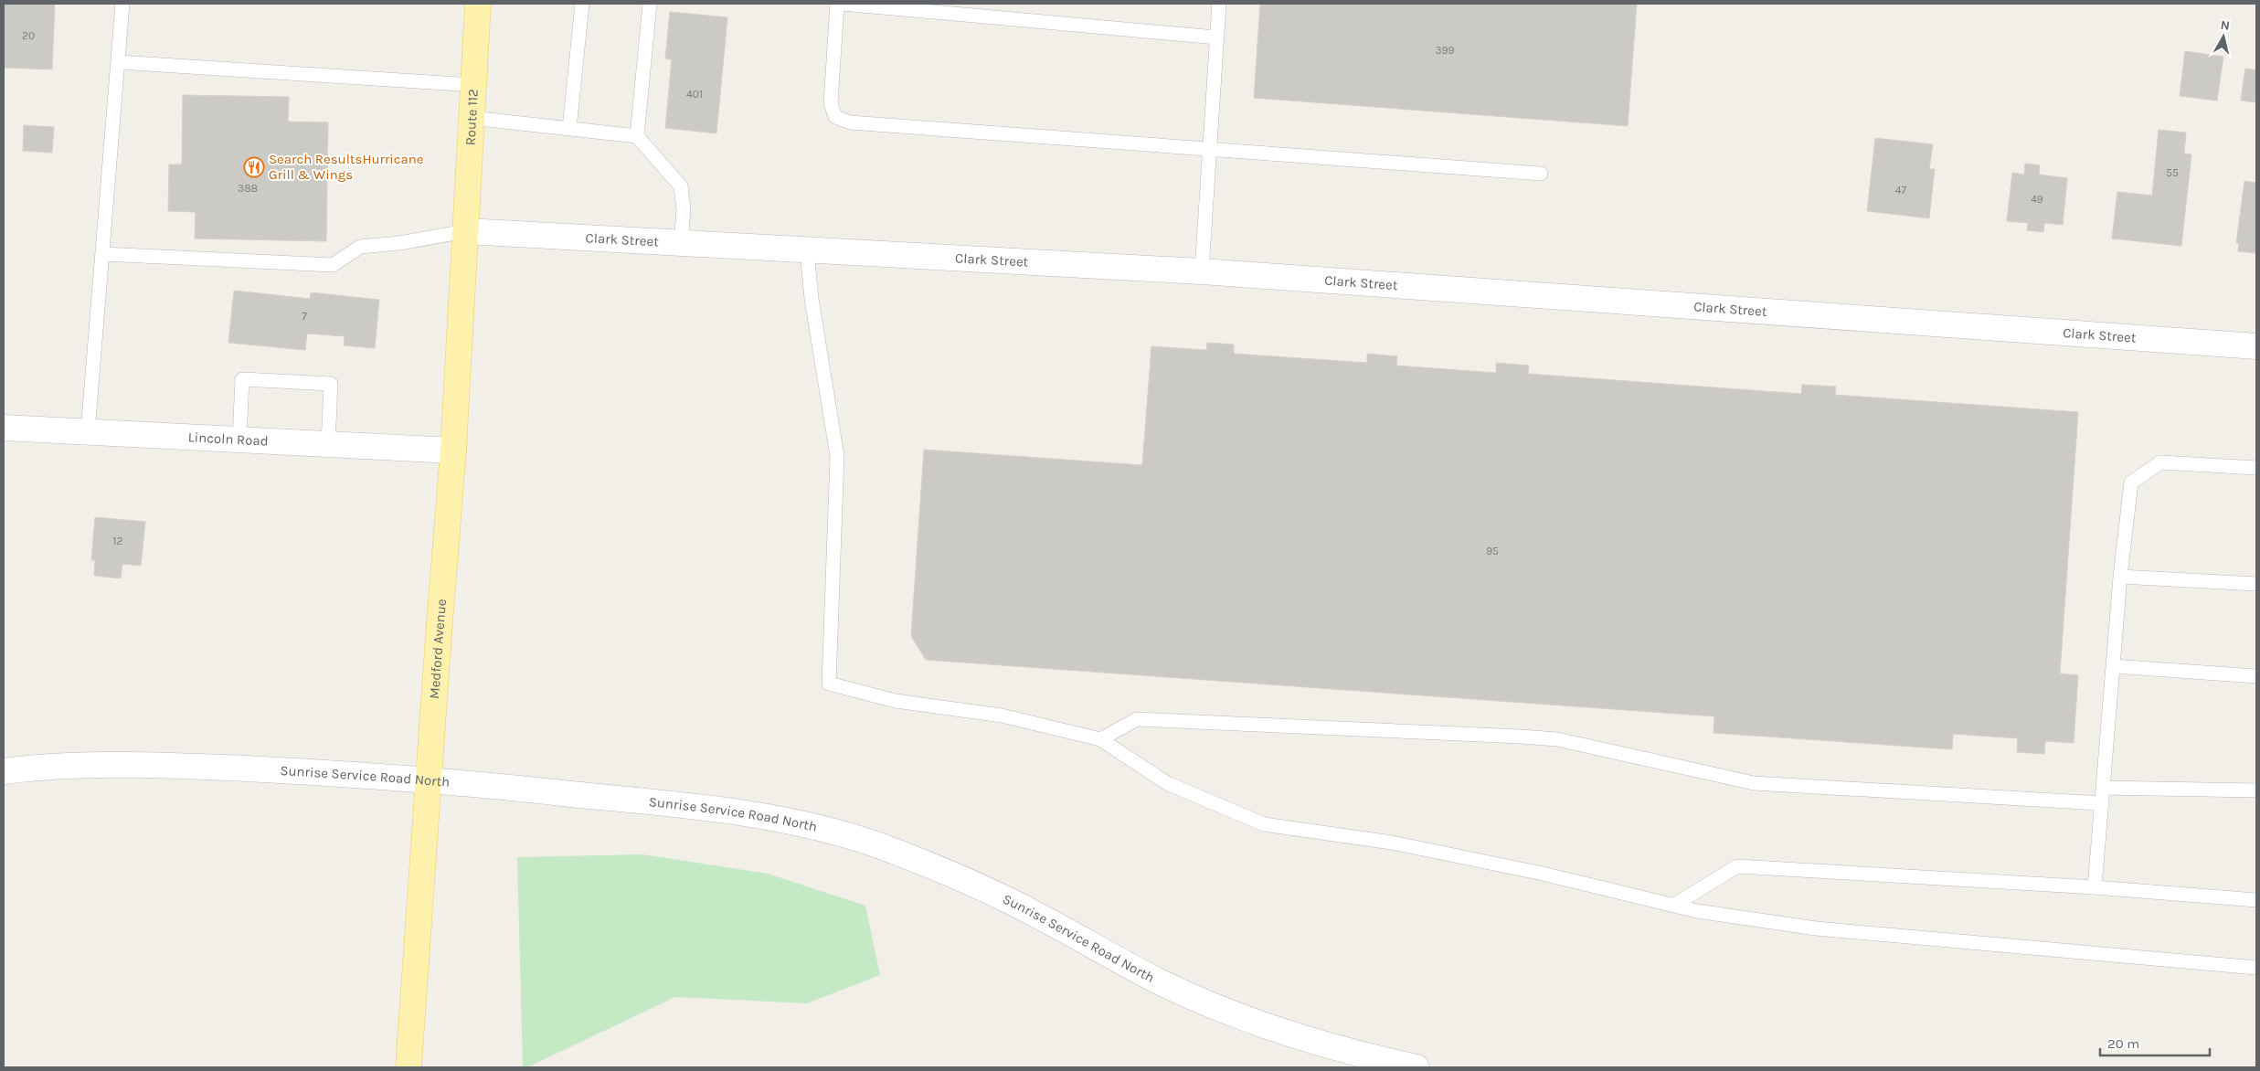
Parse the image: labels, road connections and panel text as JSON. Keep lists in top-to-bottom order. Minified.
{"streets":{"main road":["Route 112","Medford Avenue"],"street":["Clark Street","Lincoln Road","Sunrise Service Road North"]},"crossings":[["Route 112","Clark Street"],["Route 112","Medford Avenue"],["Clark Street","Medford Avenue"],["Lincoln Road","Medford Avenue"],["Medford Avenue","Sunrise Service Road North"]],"places":{"restaurant":["Search ResultsHurricane Grill & Wings"]},"house_numbers":["20","399","401","55","388","47","49","7","12","95"],"scale_bar":"20 m","north":"top"}
